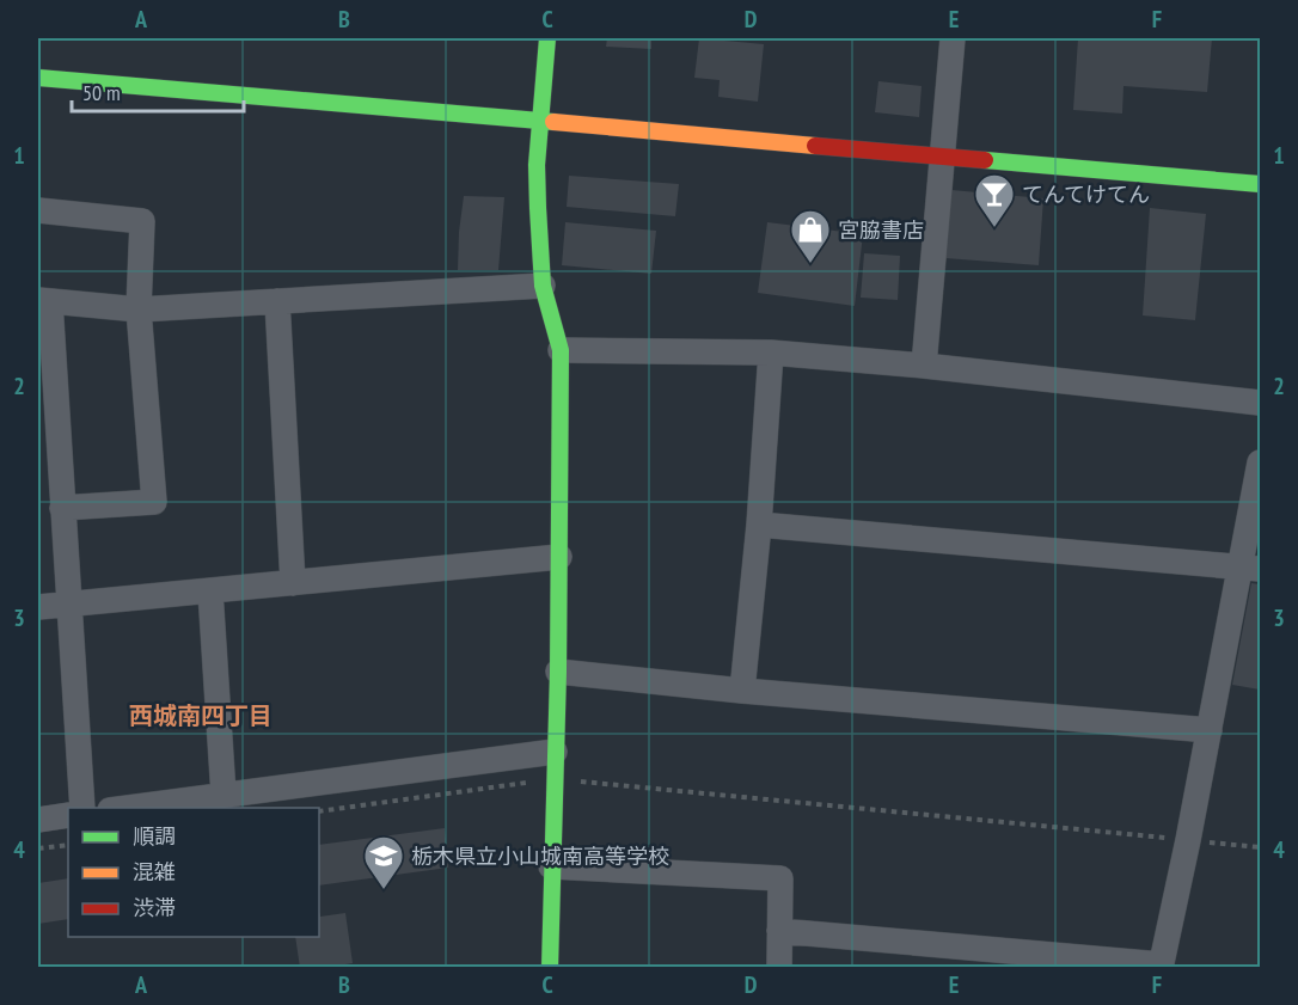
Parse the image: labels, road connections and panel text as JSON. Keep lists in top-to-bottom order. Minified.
{"districts":["西城南四丁目"],"places":{"bar":["てんてけてん"],"shop":["宮脇書店"],"school or university":["栃木県立小山城南高等学校"]},"legend":["順調","混雑","渋滞"],"scale_bar":"50 m","grid":{"columns":["A","B","C","D","E","F"],"rows":["1","2","3","4"]}}
